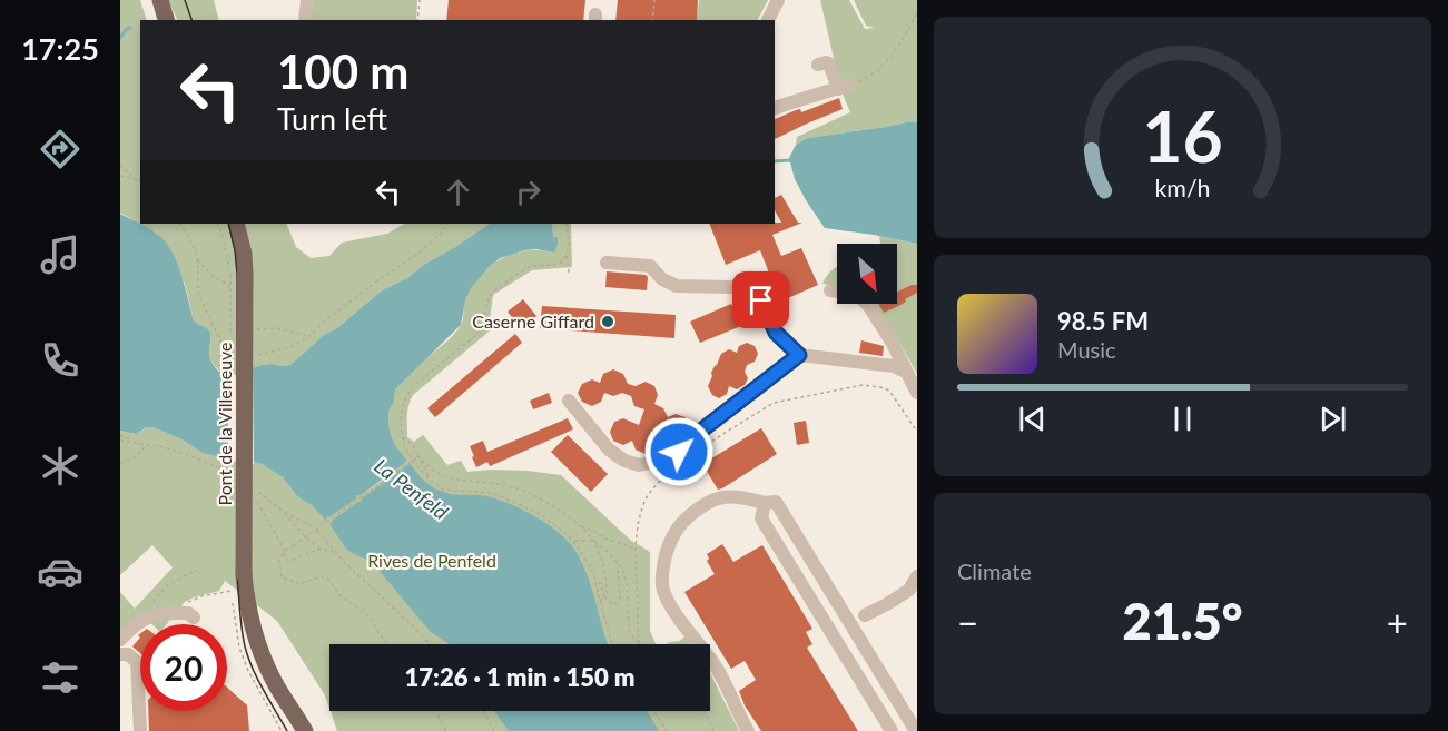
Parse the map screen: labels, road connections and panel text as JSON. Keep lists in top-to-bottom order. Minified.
{"streets":{"main road":["Pont de la Villeneuve"]},"water":["La Penfeld"],"parks":["Rives de Penfeld"],"places":["Caserne Giffard"],"north":"bottom right","page":{"tabs":"17:25","turn":["100 m","Turn left"],"song":["98.5 FM","Music"],"tile":"Climate","heat":["−","21.5°","+"],"limit":"20","trip":"17:26 · 1 min · 150 m","gauge":["16","km/h"]}}
